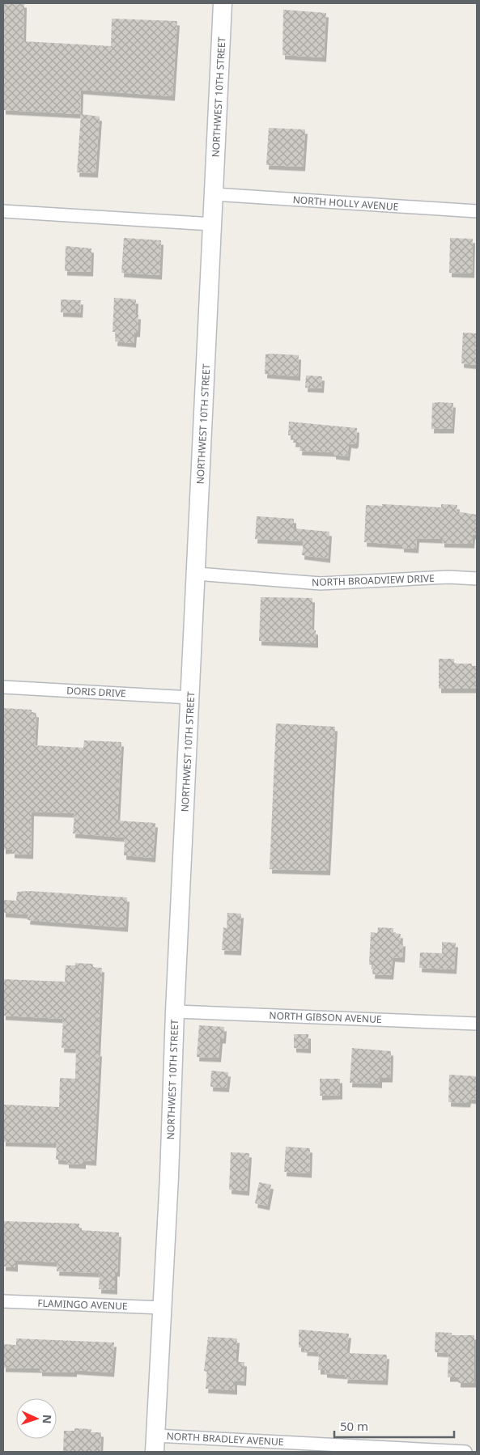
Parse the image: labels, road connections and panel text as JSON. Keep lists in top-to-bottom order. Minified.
{"streets":{"main road":["NORTHWEST 10TH STREET"],"street":["NORTH HOLLY AVENUE","NORTH BROADVIEW DRIVE","DORIS DRIVE","NORTH GIBSON AVENUE","FLAMINGO AVENUE","NORTH BRADLEY AVENUE"]},"crossings":[["NORTHWEST 10TH STREET","NORTH HOLLY AVENUE"],["NORTHWEST 10TH STREET","NORTH BROADVIEW DRIVE"],["NORTHWEST 10TH STREET","DORIS DRIVE"],["NORTHWEST 10TH STREET","NORTH GIBSON AVENUE"],["NORTHWEST 10TH STREET","FLAMINGO AVENUE"],["NORTHWEST 10TH STREET","NORTH BRADLEY AVENUE"]],"scale_bar":"50 m","north":"right"}
